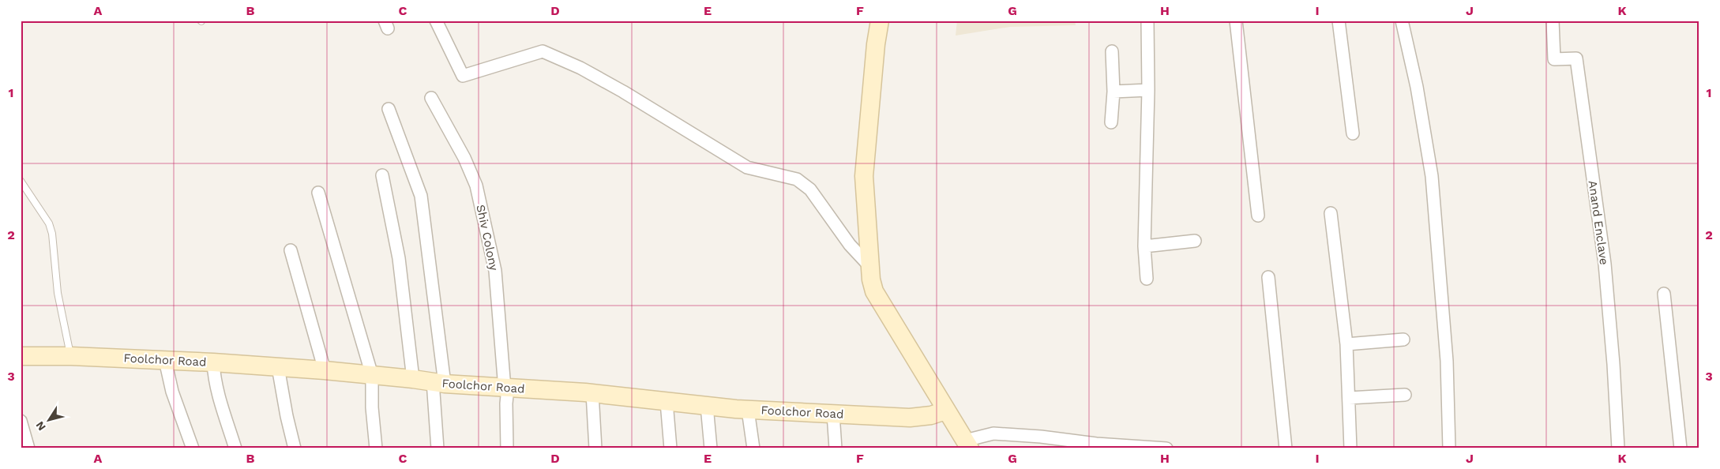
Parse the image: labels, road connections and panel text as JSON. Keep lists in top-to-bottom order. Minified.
{"streets":{"street":["Anand Enclave","Shiv Colony","Foolchor Road"]},"crossings":[["Shiv Colony","Foolchor Road"]],"north":"bottom left","grid":{"columns":["A","B","C","D","E","F","G","H","I","J","K"],"rows":["1","2","3"]}}
